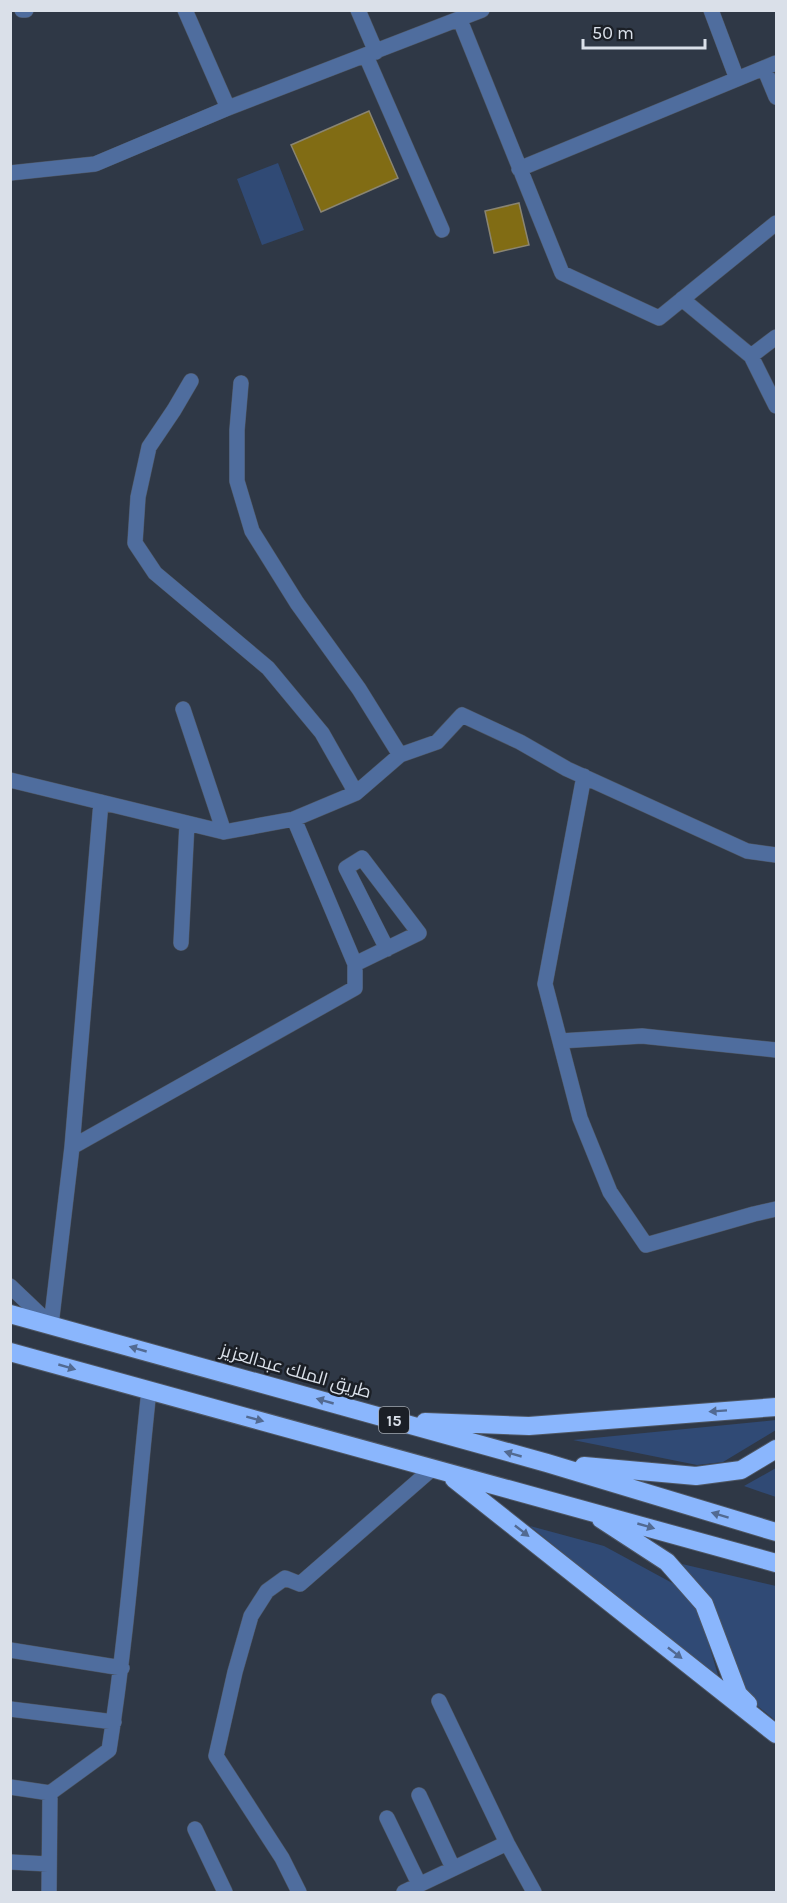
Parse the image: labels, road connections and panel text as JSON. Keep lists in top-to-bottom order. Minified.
{"streets":{"highway":["طريق الملك عبدالعزيز","15"]},"scale_bar":"50 m"}
